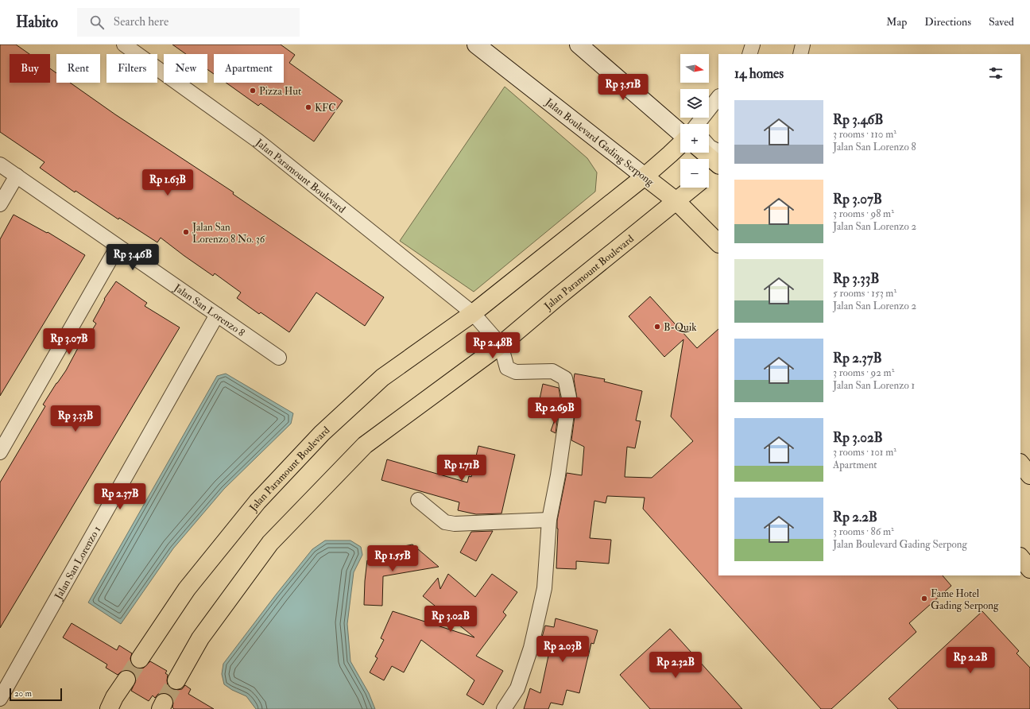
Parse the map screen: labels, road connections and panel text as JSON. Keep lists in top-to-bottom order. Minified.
{"streets":{"main road":["Jalan Boulevard Gading Serpong","Jalan Paramount Boulevard"],"street":["Jalan San Lorenzo 8","Jalan San Lorenzo 1"]},"crossings":[["Jalan Boulevard Gading Serpong","Jalan Paramount Boulevard"],["Jalan San Lorenzo 8","Jalan San Lorenzo 1"]],"places":["Pizza Hut","KFC","Jalan San Lorenzo 8 No. 36","B-Quik","Fame Hotel Gading Serpong"],"scale_bar":"20 m","north":"right","page":{"header":"Habito","search":"Search here","nav":["Map","Directions","Saved"],"map_buttons":["+","−"],"chip":["Buy","Rent","Filters","New","Apartment"],"heading":"14 homes","price":["Rp 3.51B","Rp 1.63B","Rp 3.46B","Rp 3.07B","Rp 2.48B","Rp 2.69B","Rp 3.33B","Rp 1.71B","Rp 2.37B","Rp 1.55B","Rp 3.02B","Rp 2.03B","Rp 2.2B","Rp 2.32B"],"list":[{"name":"Rp 3.46B","note":"3 rooms · 110 m² · Jalan San Lorenzo 8"},{"name":"Rp 3.07B","note":"3 rooms · 98 m² · Jalan San Lorenzo 2"},{"name":"Rp 3.33B","note":"5 rooms · 153 m² · Jalan San Lorenzo 2"},{"name":"Rp 2.37B","note":"3 rooms · 92 m² · Jalan San Lorenzo 1"},{"name":"Rp 3.02B","note":"3 rooms · 101 m² · Apartment"},{"name":"Rp 2.2B","note":"3 rooms · 86 m² · Jalan Boulevard Gading Serpong"}],"scale":"20 m"}}
